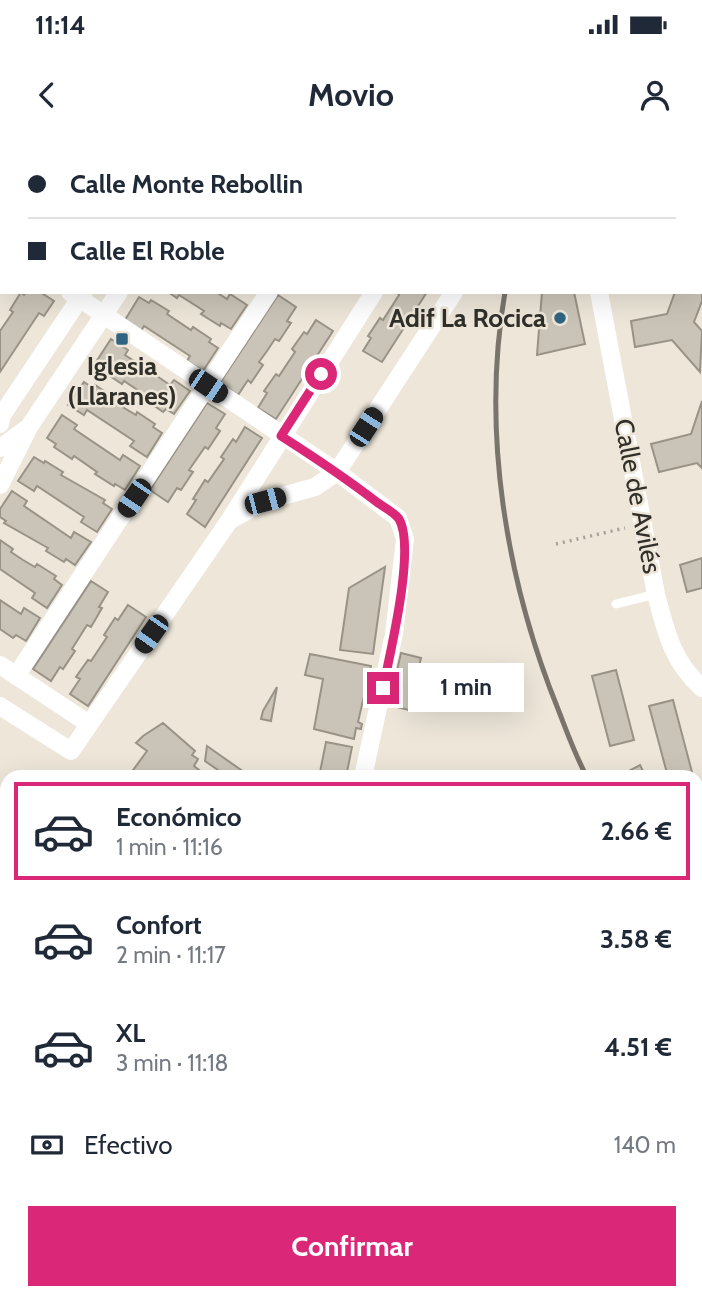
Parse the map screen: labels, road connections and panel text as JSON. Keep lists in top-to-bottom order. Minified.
{"streets":{"street":["Calle de Avilés"]},"places":{"other":["Adif La Rocica"],"transit":["Iglesia (Llaranes)"]},"page":{"status":"11:14","header":"Movio","banner":["Calle Monte Rebollin","Calle El Roble"],"bubble":"1 min","list":[{"name":"Económico","note":"1 min · 11:16","value":"2.66 €"},{"name":"Confort","note":"2 min · 11:17","value":"3.58 €"},{"name":"XL","note":"3 min · 11:18","value":"4.51 €"}],"pay":["Efectivo","140 m"],"buttons":"Confirmar"}}
